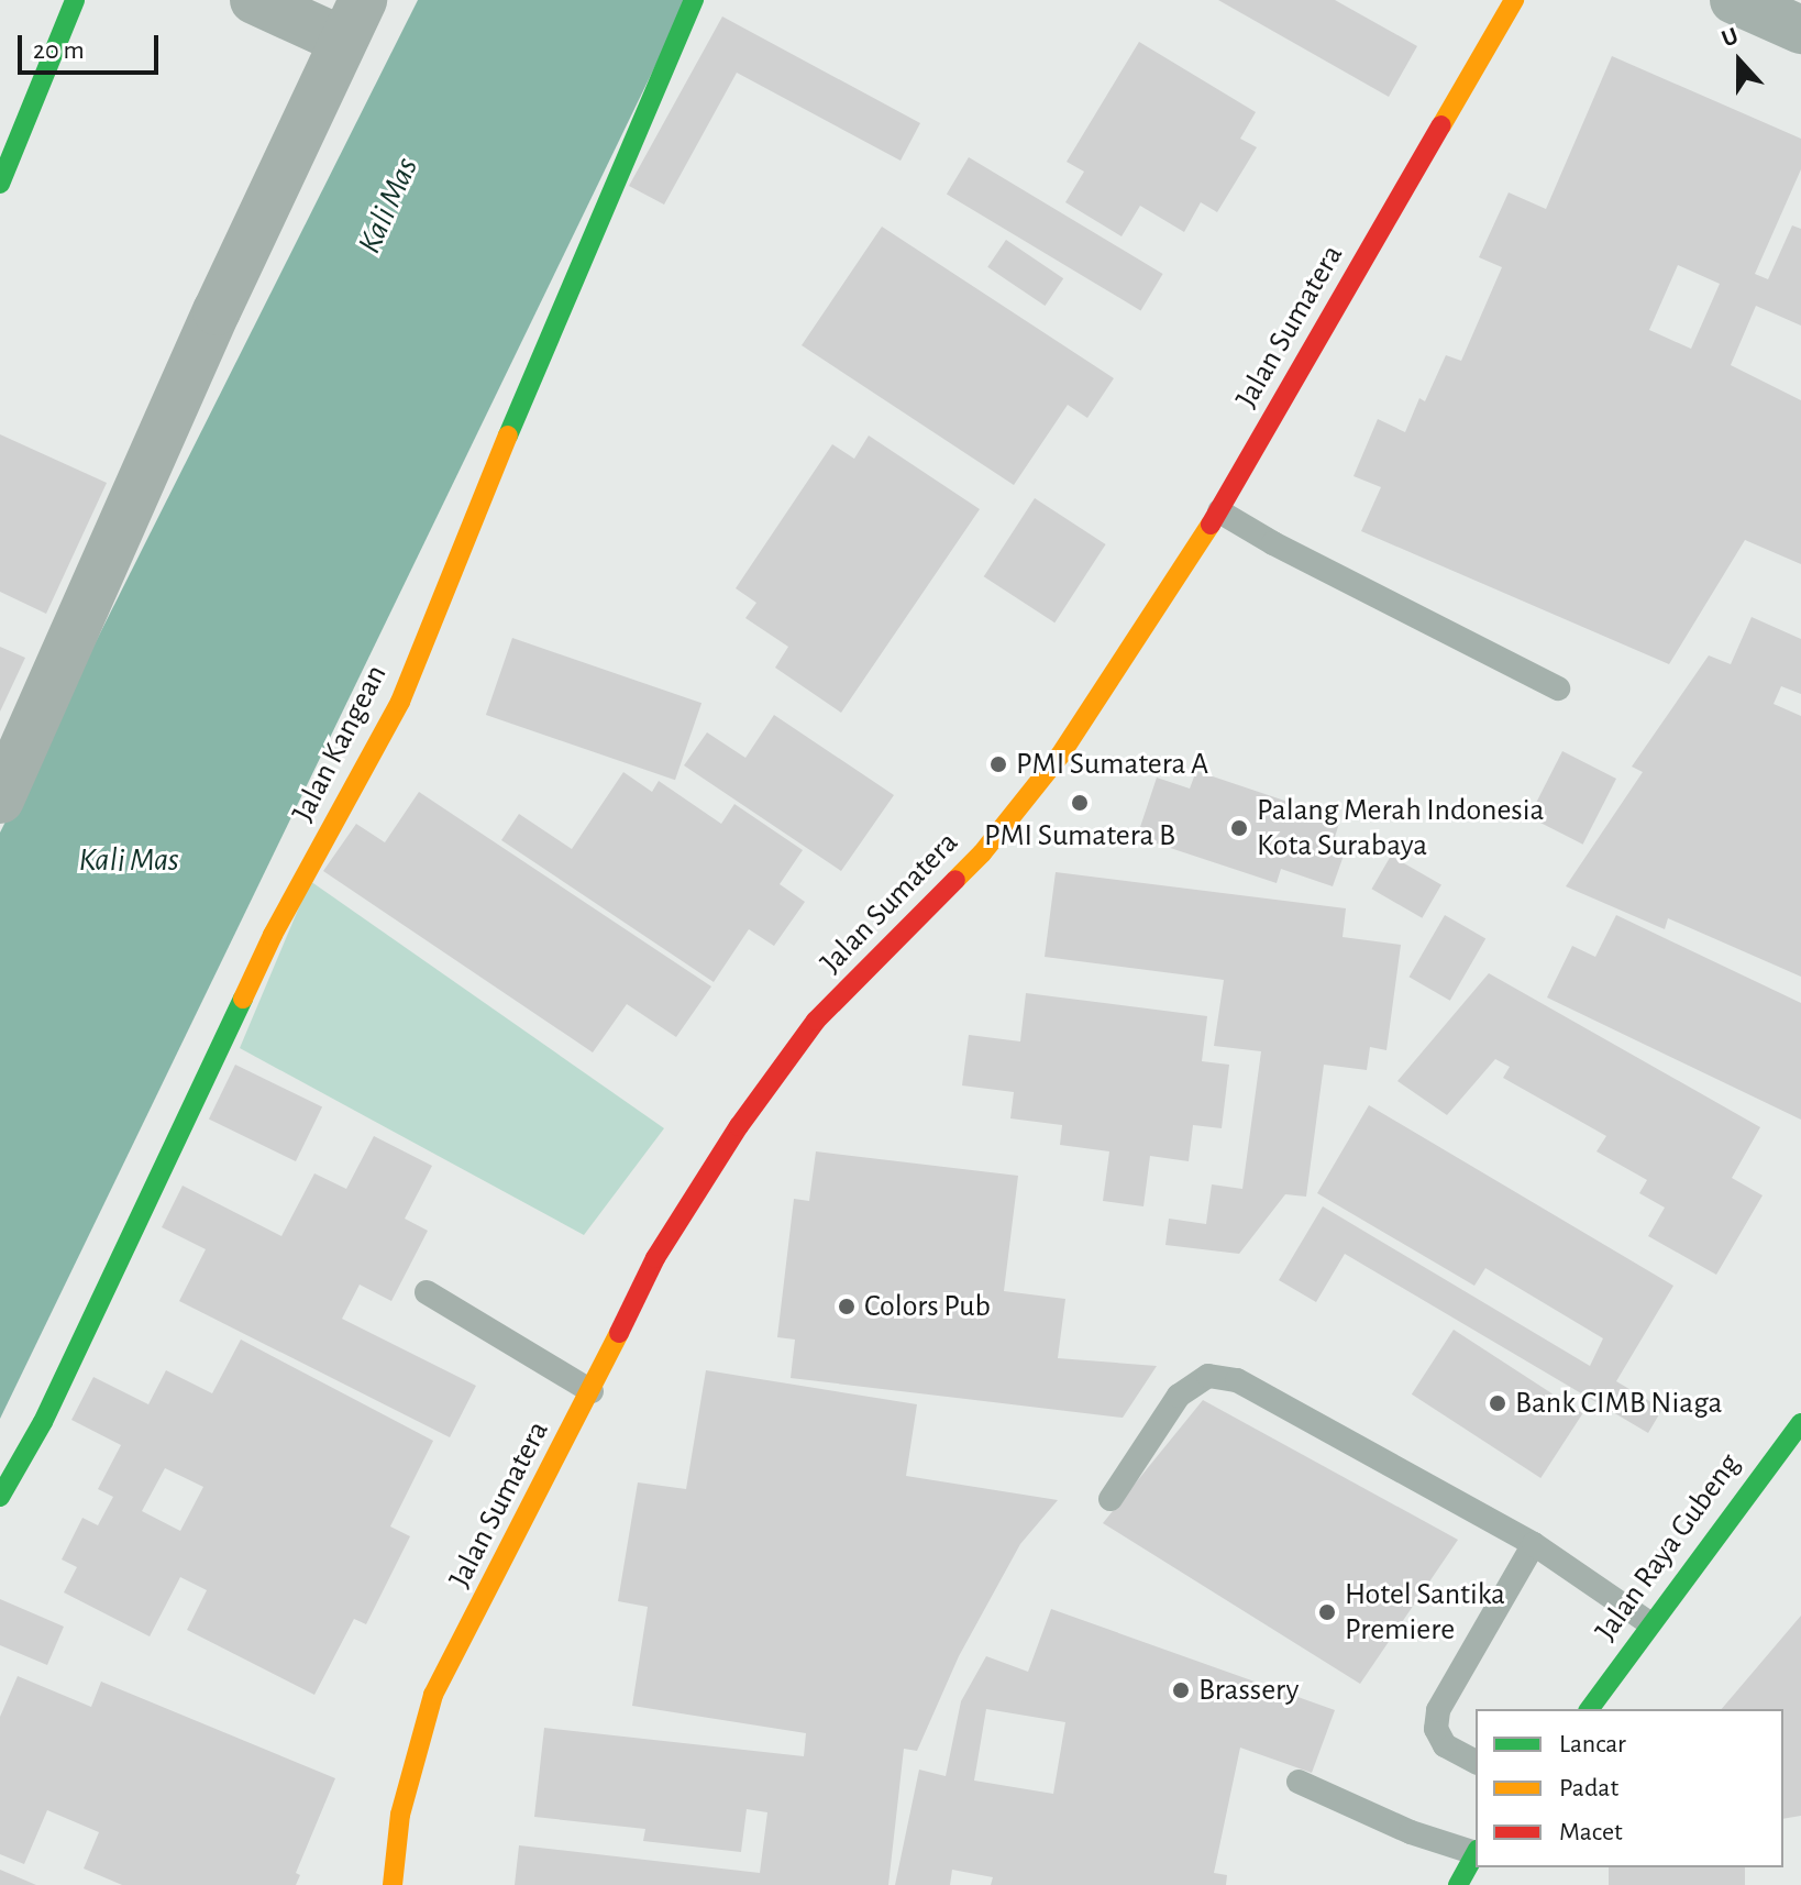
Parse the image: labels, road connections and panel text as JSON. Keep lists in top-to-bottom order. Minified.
{"streets":{"main road":["Jalan Sumatera","Jalan Kangean","Jalan Raya Gubeng"]},"water":["Kali Mas"],"places":["PMI Sumatera A","PMI Sumatera B","Palang Merah Indonesia Kota Surabaya","Colors Pub","Bank CIMB Niaga","Hotel Santika Premiere","Brassery"],"legend":["Lancar","Padat","Macet"],"scale_bar":"20 m","north":"top"}
